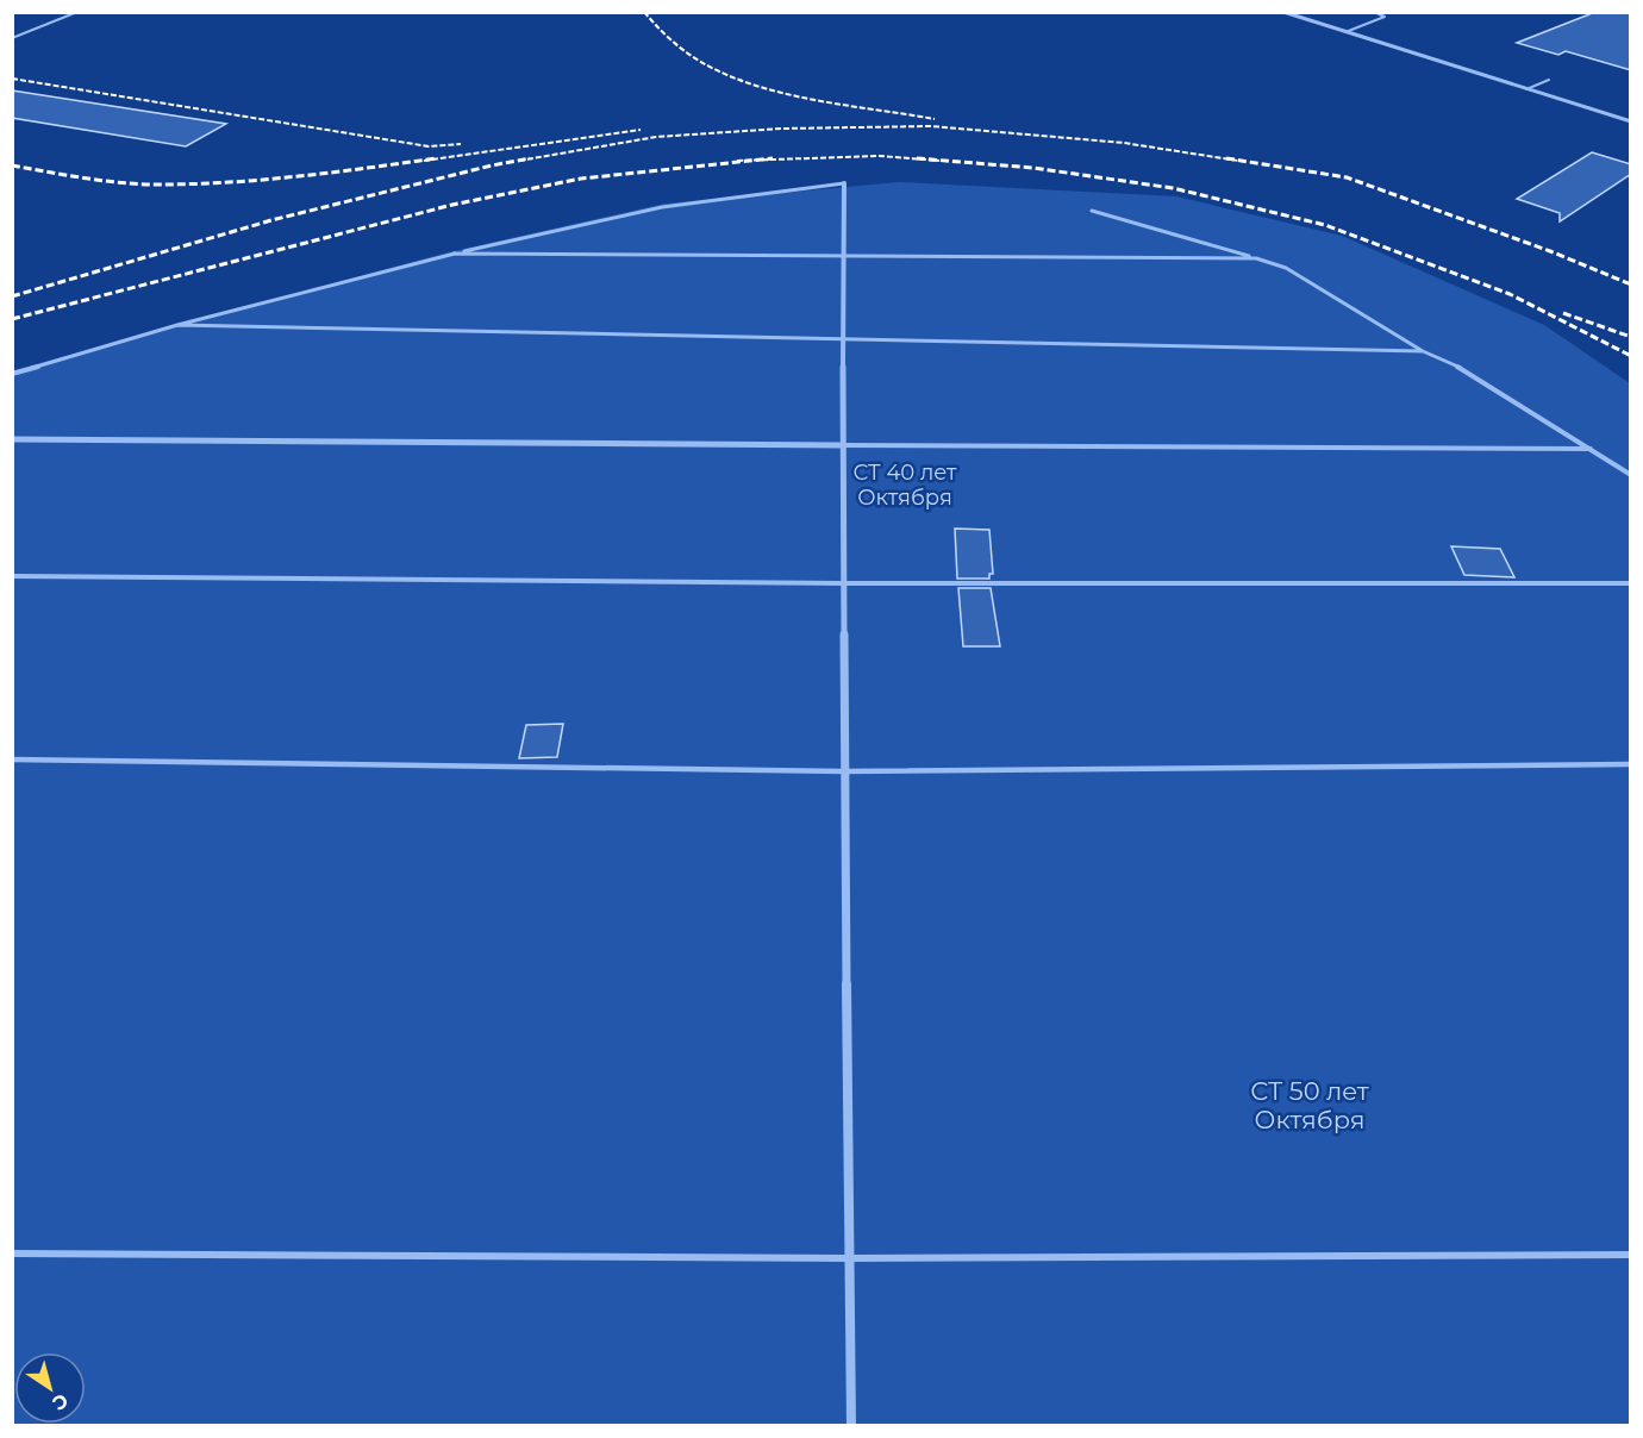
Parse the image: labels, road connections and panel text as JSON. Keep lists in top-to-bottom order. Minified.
{"parks":["СТ 40 лет Октября","СТ 50 лет Октября"],"north":"bottom right"}
